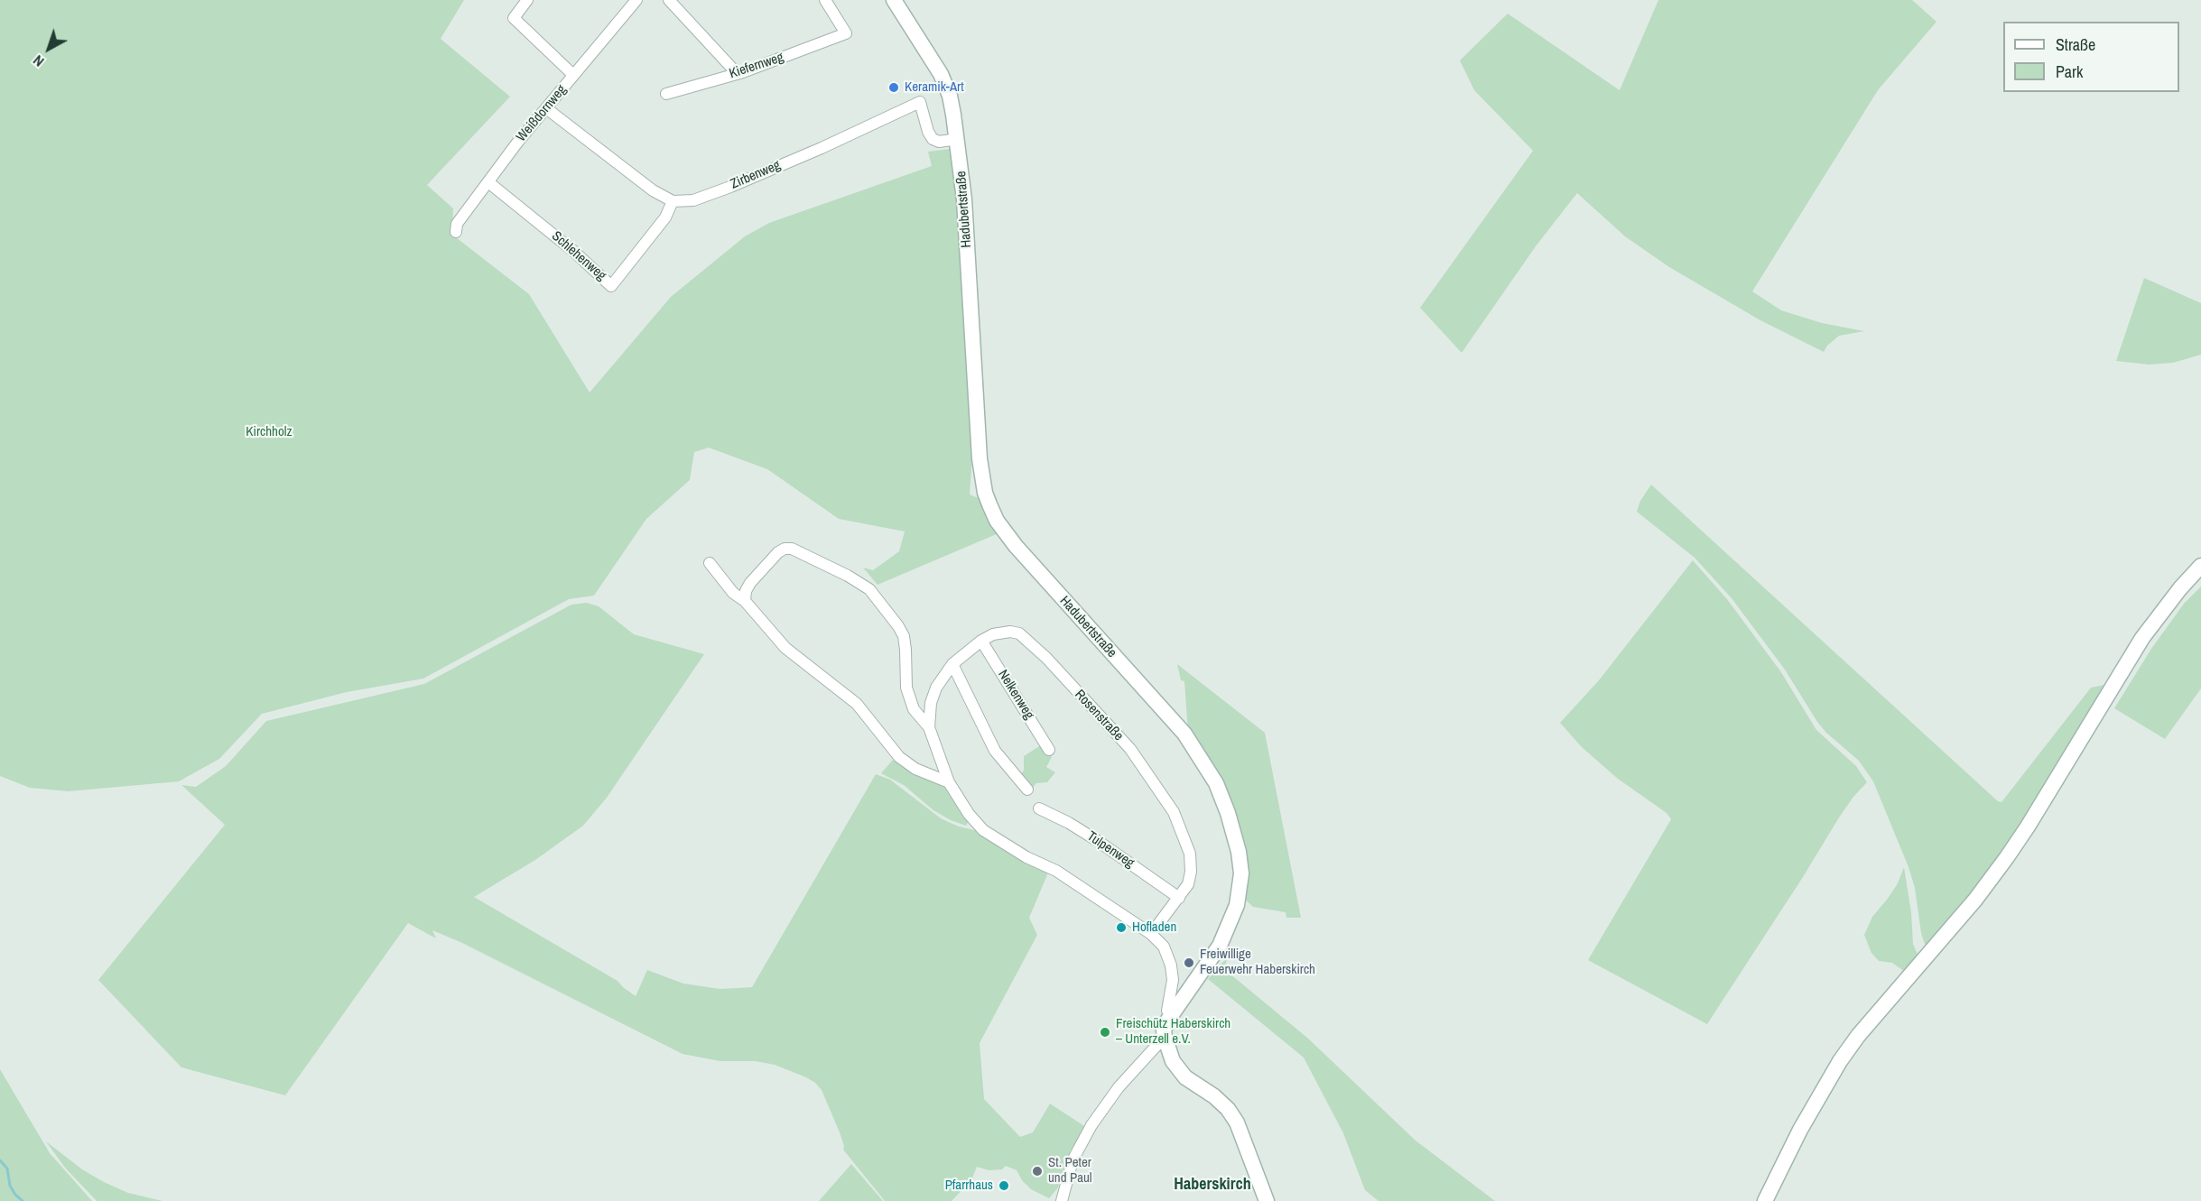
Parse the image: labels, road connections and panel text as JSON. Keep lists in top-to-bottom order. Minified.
{"streets":{"street":["Kiefernweg","Weißdornweg","Zirbenweg","Hadubertstraße","Schlehenweg","Nelkenweg","Rosenstraße","Tulpenweg"]},"crossings":[["Weißdornweg","Schlehenweg"],["Zirbenweg","Hadubertstraße"],["Zirbenweg","Schlehenweg"],["Hadubertstraße","Rosenstraße"],["Nelkenweg","Rosenstraße"],["Rosenstraße","Tulpenweg"]],"districts":["Haberskirch"],"parks":["Kirchholz"],"places":["Keramik-Art","Hofladen","Freiwillige Feuerwehr Haberskirch","Freischütz Haberskirch – Unterzell e.V.","St. Peter und Paul","Pfarrhaus"],"legend":["Straße","Park"],"north":"bottom left"}
